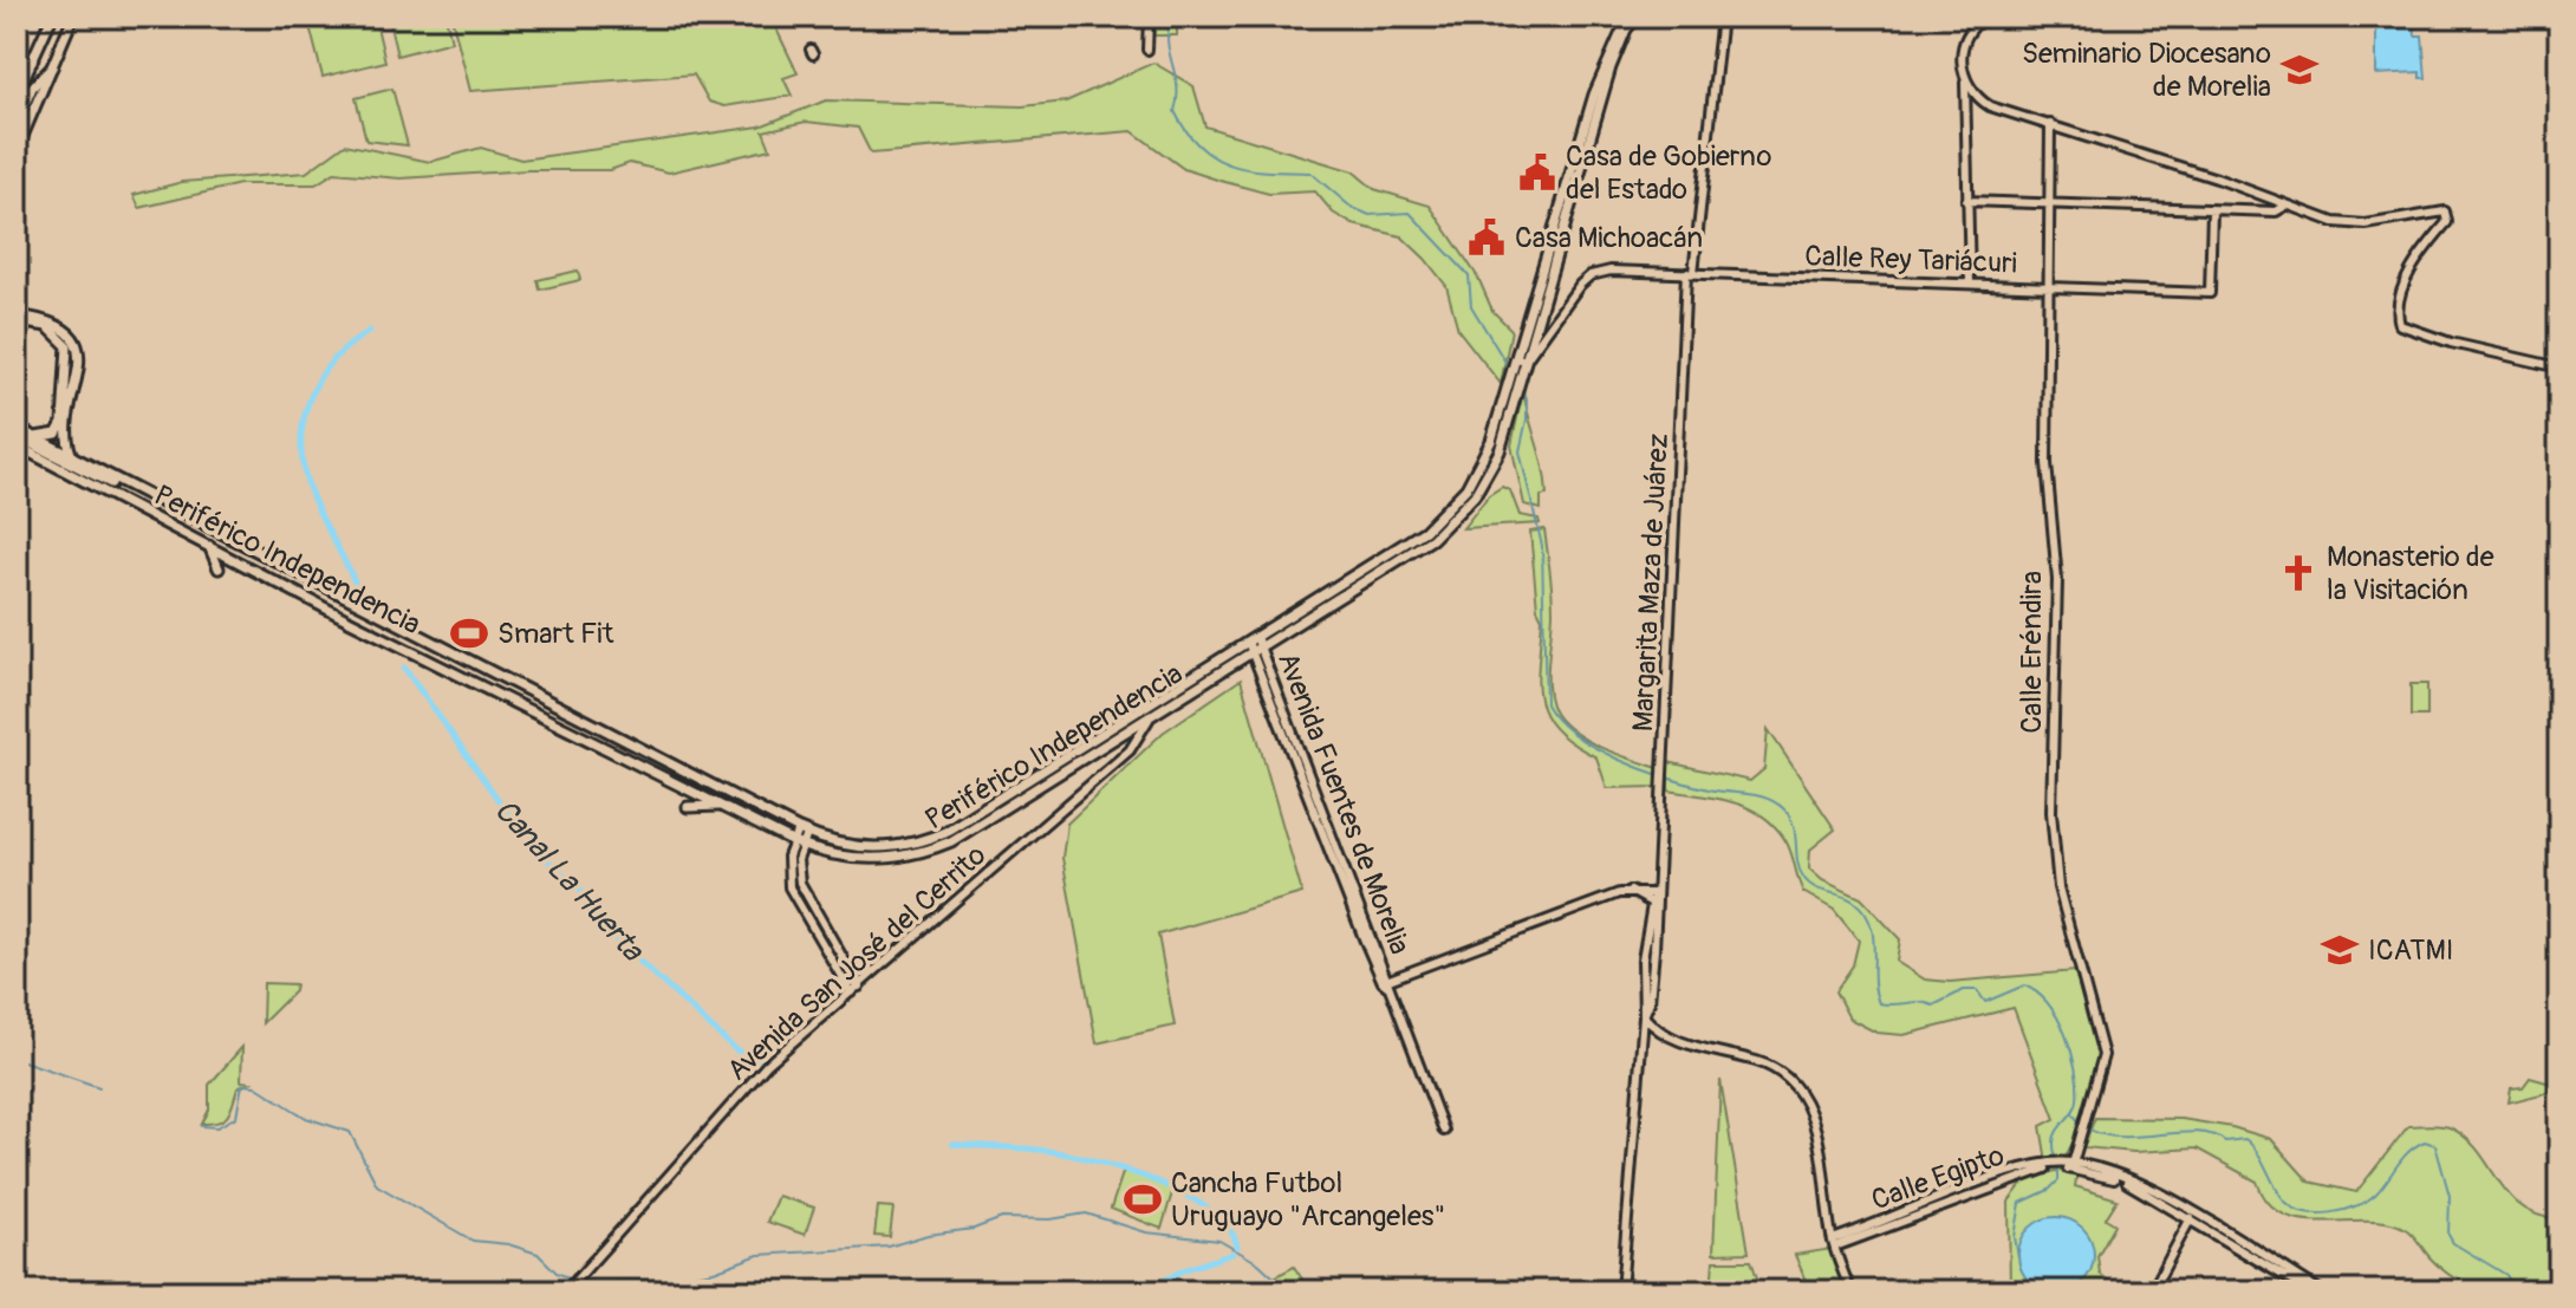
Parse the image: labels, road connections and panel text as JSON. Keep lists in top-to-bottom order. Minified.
{"streets":{"main road":["Periférico Independencia"],"street":["Calle Rey Tariácuri","Margarita Maza de Juárez","Calle Eréndira","Avenida Fuentes de Morelia","Avenida San José del Cerrito","Calle Egipto"]},"crossings":[["Calle Rey Tariácuri","Periférico Independencia"],["Calle Rey Tariácuri","Margarita Maza de Juárez"],["Calle Rey Tariácuri","Calle Eréndira"],["Periférico Independencia","Avenida Fuentes de Morelia"],["Periférico Independencia","Avenida San José del Cerrito"],["Calle Eréndira","Calle Egipto"]],"water":["Canal La Huerta"],"places":{"school or university":["Seminario Diocesano de Morelia","ICATMI"],"public building":["Casa de Gobierno del Estado","Casa Michoacán"],"church":["Monasterio de la Visitación"],"sports":["Smart Fit","Cancha Futbol Uruguayo \"Arcangeles\""]}}
